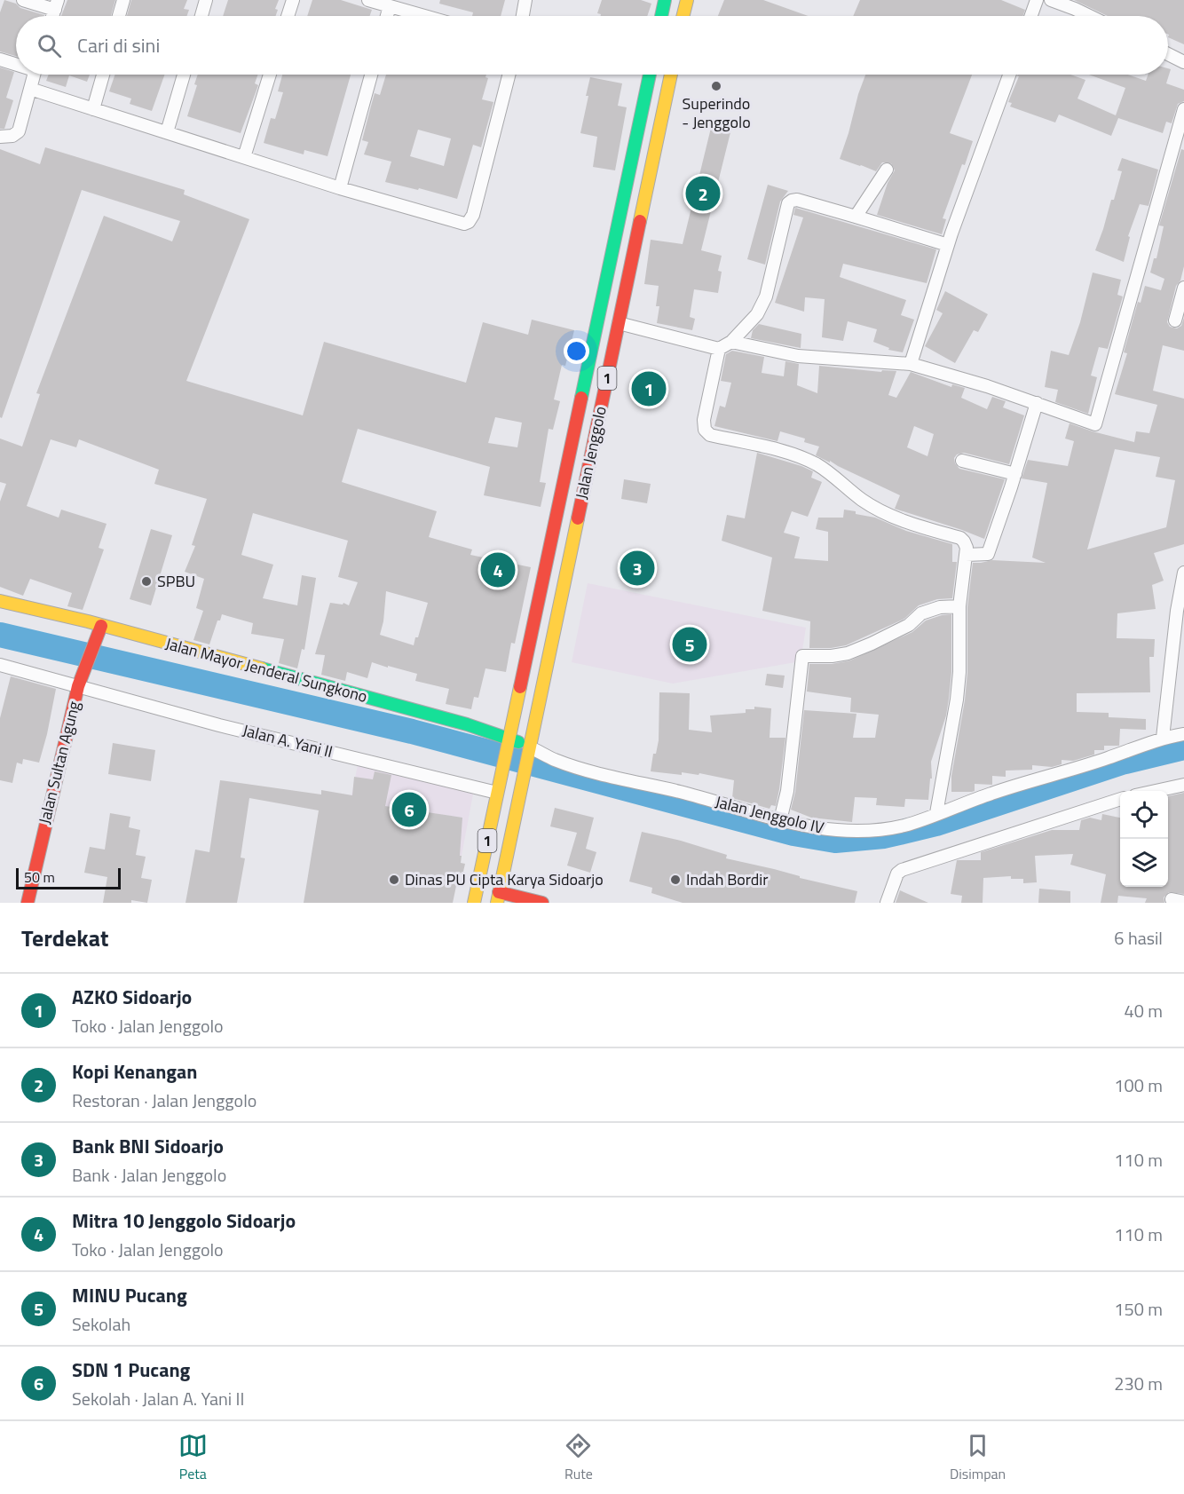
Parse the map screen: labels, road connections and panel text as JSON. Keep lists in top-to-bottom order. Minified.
{"streets":{"main road":["1","Jalan Jenggolo","Jalan Mayor Jenderal Sungkono","Jalan Sultan Agung"],"street":["Jalan A. Yani II","Jalan Jenggolo IV"]},"crossings":[["1","Jalan Jenggolo"],["1","Jalan Mayor Jenderal Sungkono"],["1","Jalan A. Yani II"],["1","Jalan Jenggolo IV"],["Jalan Jenggolo","Jalan Mayor Jenderal Sungkono"],["Jalan Jenggolo","Jalan Jenggolo IV"],["Jalan Mayor Jenderal Sungkono","Jalan Sultan Agung"],["Jalan Mayor Jenderal Sungkono","Jalan Jenggolo IV"],["Jalan A. Yani II","Jalan Sultan Agung"]],"places":["Superindo - Jenggolo","SPBU","Dinas PU Cipta Karya Sidoarjo","Indah Bordir"],"scale_bar":"50 m","page":{"search":"Cari di sini","pins":["2","1","3","4","5","6"],"scale":"50 m","heading":["Terdekat","6 hasil"],"list":[{"mark":"1","name":"AZKO Sidoarjo","note":"Toko · Jalan Jenggolo","value":"40 m"},{"mark":"2","name":"Kopi Kenangan","note":"Restoran · Jalan Jenggolo","value":"100 m"},{"mark":"3","name":"Bank BNI Sidoarjo","note":"Bank · Jalan Jenggolo","value":"110 m"},{"mark":"4","name":"Mitra 10 Jenggolo Sidoarjo","note":"Toko · Jalan Jenggolo","value":"110 m"},{"mark":"5","name":"MINU Pucang","note":"Sekolah","value":"150 m"},{"mark":"6","name":"SDN 1 Pucang","note":"Sekolah · Jalan A. Yani II","value":"230 m"}],"nav":["Peta","Rute","Disimpan"]}}
